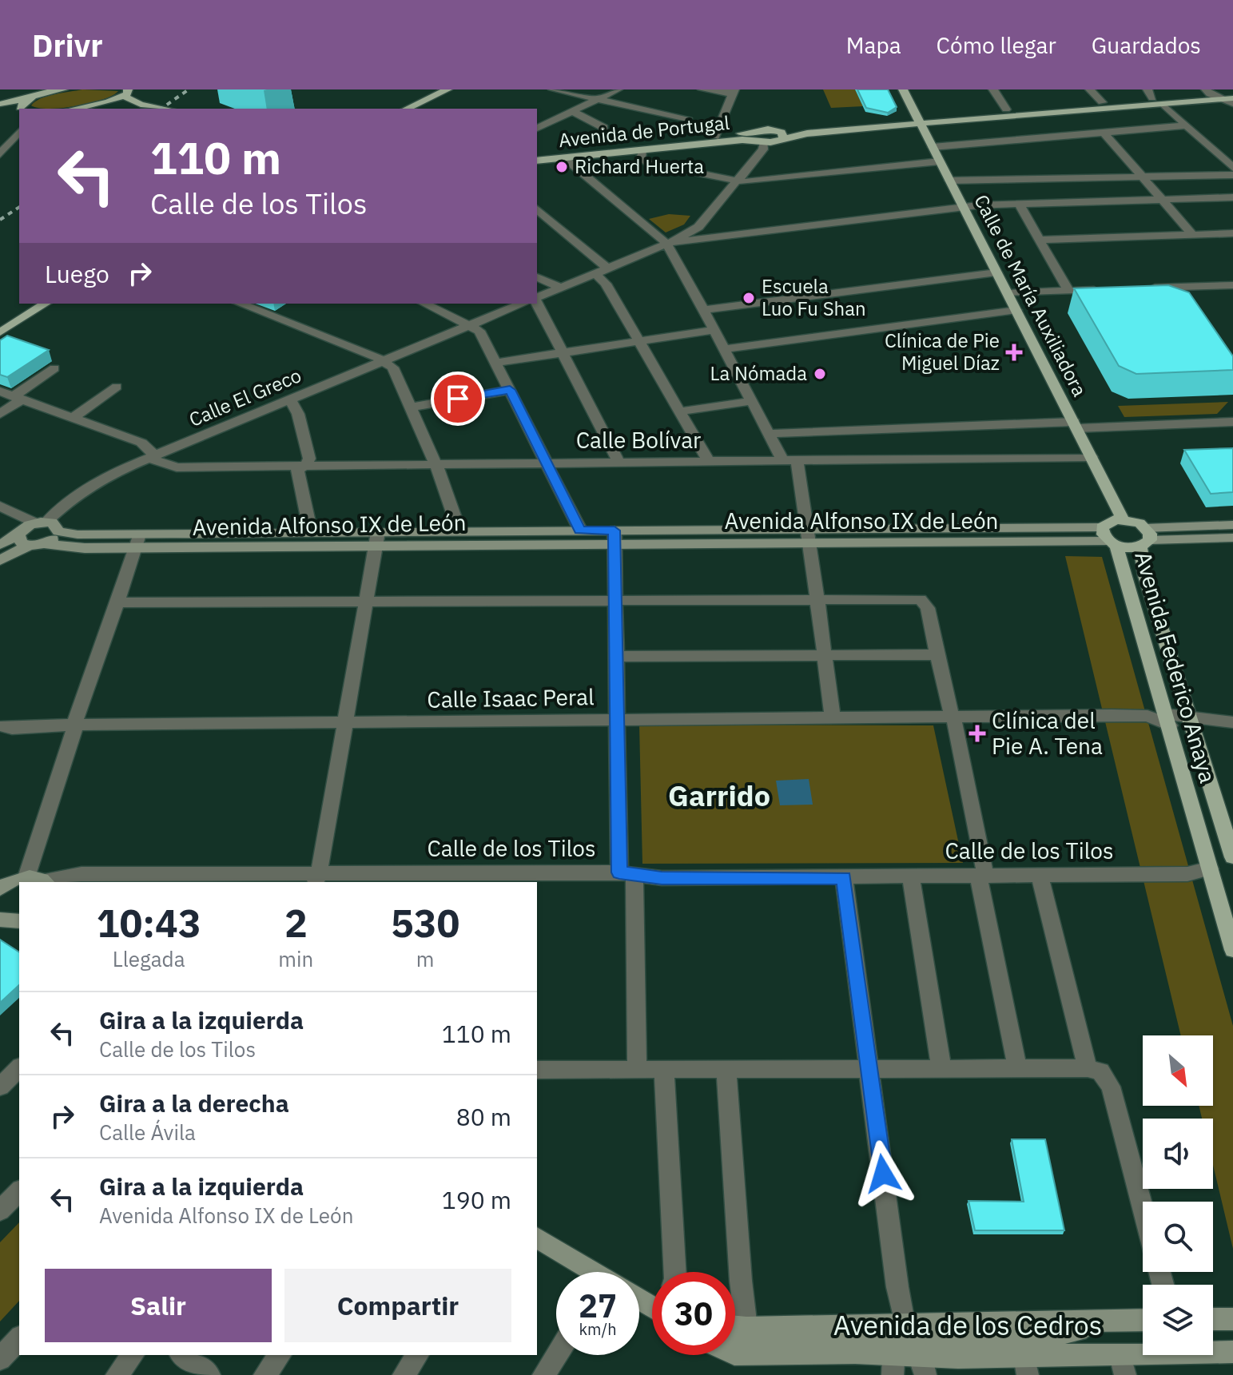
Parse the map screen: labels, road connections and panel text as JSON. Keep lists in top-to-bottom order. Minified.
{"streets":{"main road":["Avenida de Portugal","Calle de María Auxiliadora","Avenida Alfonso IX de León","Avenida Federico Anaya","Avenida de los Cedros"],"street":["Calle El Greco","Calle Bolívar","Calle Isaac Peral","Calle de los Tilos"]},"crossings":[["Calle de María Auxiliadora","Calle Bolívar"],["Calle El Greco","Calle Bolívar"],["Avenida Alfonso IX de León","Avenida Federico Anaya"],["Avenida Federico Anaya","Calle Isaac Peral"],["Avenida Federico Anaya","Calle de los Tilos"]],"districts":["Garrido"],"places":{"other":["Richard Huerta","Escuela Luo Fu Shan","La Nómada"],"health":["Clínica de Pie Miguel Díaz","Clínica del Pie A. Tena"]},"north":"bottom right","page":{"header":"Drivr","nav":["Mapa","Cómo llegar","Guardados"],"turn":["110 m","Calle de los Tilos"],"then":"Luego","eta":["10:43","Llegada","2","min","530","m"],"list":[{"name":"Gira a la izquierda","note":"Calle de los Tilos","value":"110 m"},{"name":"Gira a la derecha","note":"Calle Ávila","value":"80 m"},{"name":"Gira a la izquierda","note":"Avenida Alfonso IX de León","value":"190 m"}],"buttons":["Salir","Compartir"],"speed":"27 km/h","limit":"30"}}
